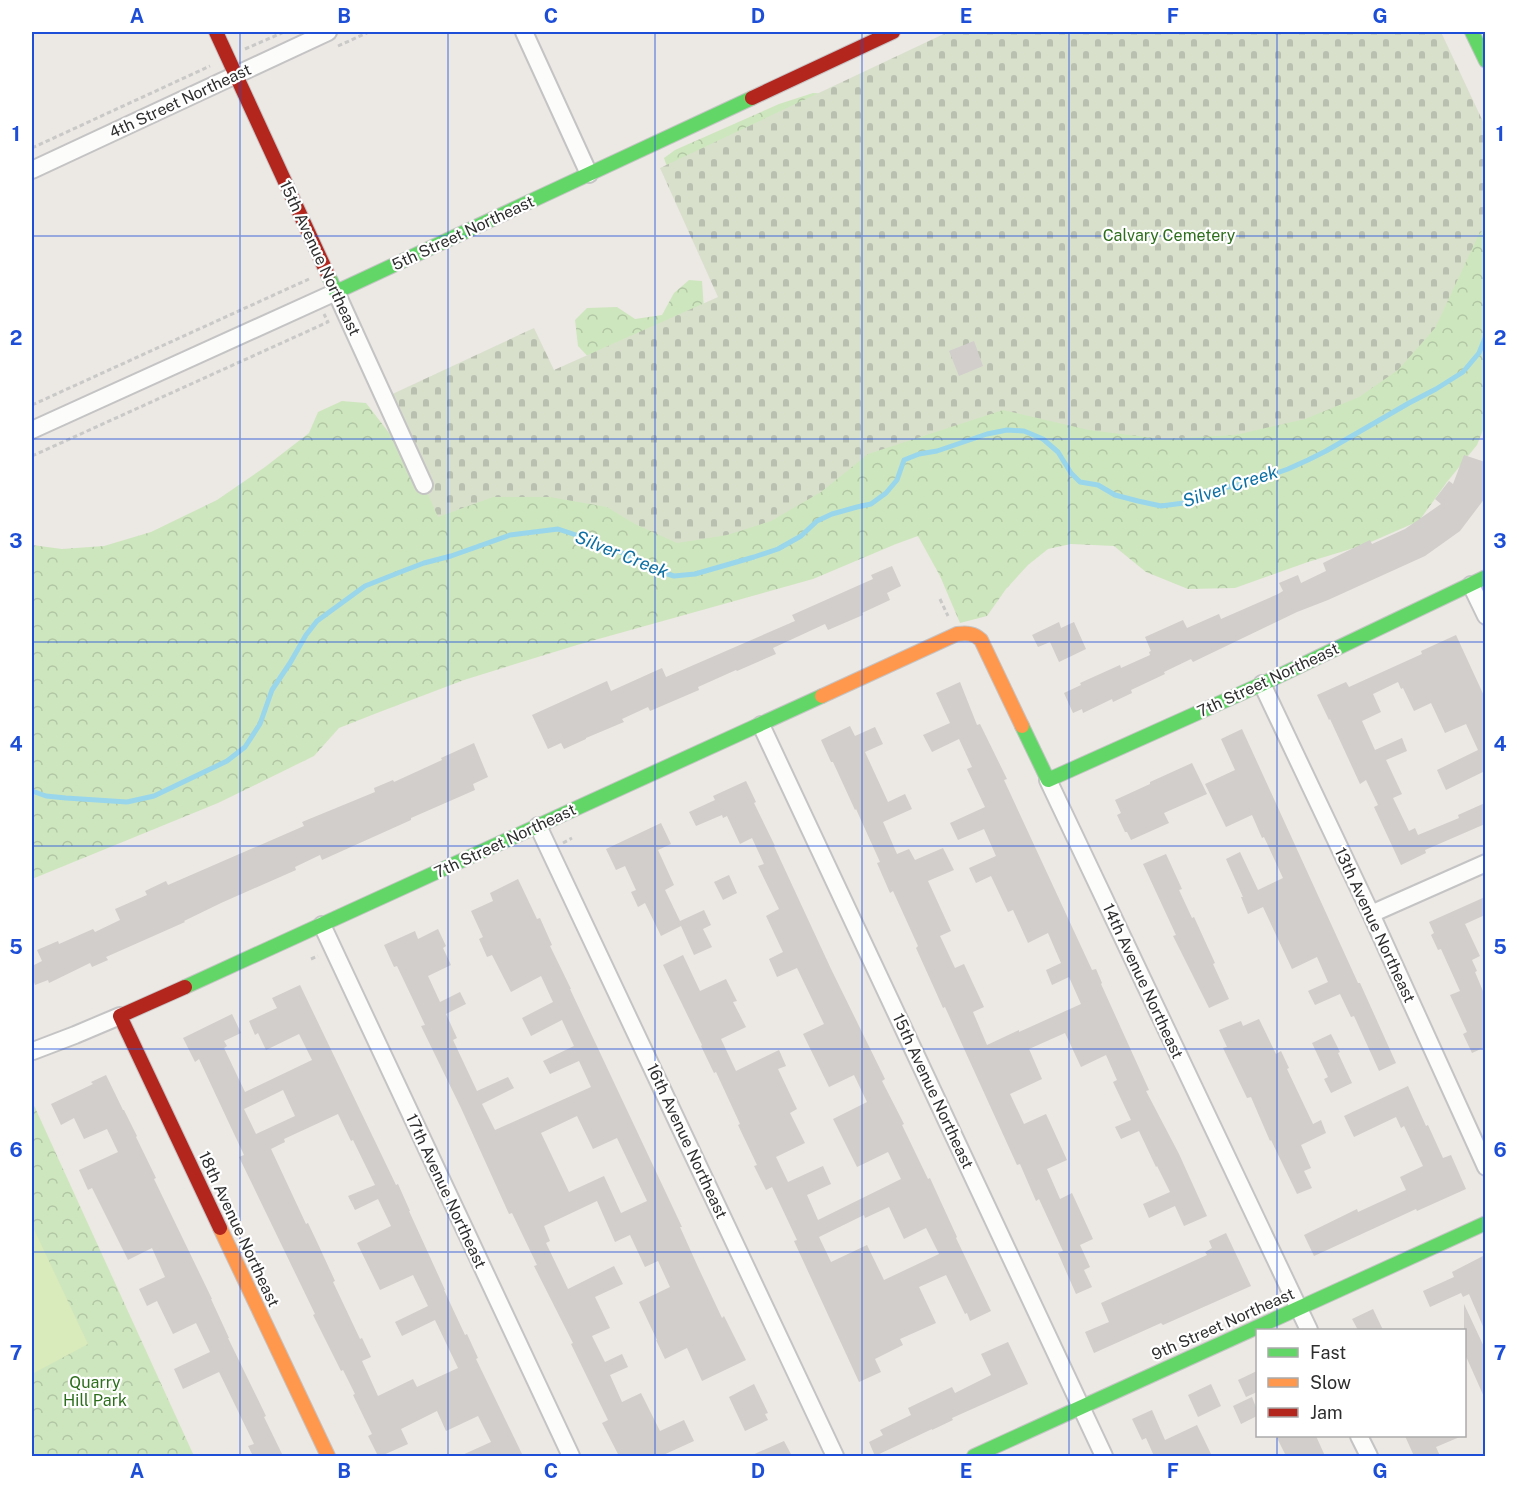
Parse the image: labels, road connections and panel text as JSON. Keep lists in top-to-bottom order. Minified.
{"streets":{"street":["4th Street Northeast","5th Street Northeast","15th Avenue Northeast","7th Street Northeast","13th Avenue Northeast","14th Avenue Northeast","16th Avenue Northeast","17th Avenue Northeast","18th Avenue Northeast","9th Street Northeast"]},"crossings":[["4th Street Northeast","15th Avenue Northeast"],["5th Street Northeast","15th Avenue Northeast"],["15th Avenue Northeast","7th Street Northeast"],["15th Avenue Northeast","9th Street Northeast"],["7th Street Northeast","13th Avenue Northeast"],["7th Street Northeast","14th Avenue Northeast"],["7th Street Northeast","16th Avenue Northeast"],["7th Street Northeast","17th Avenue Northeast"],["7th Street Northeast","18th Avenue Northeast"],["14th Avenue Northeast","9th Street Northeast"]],"water":["Silver Creek"],"parks":["Calvary Cemetery","Quarry Hill Park"],"legend":["Fast","Slow","Jam"],"grid":{"columns":["A","B","C","D","E","F","G"],"rows":["1","2","3","4","5","6","7"]}}
